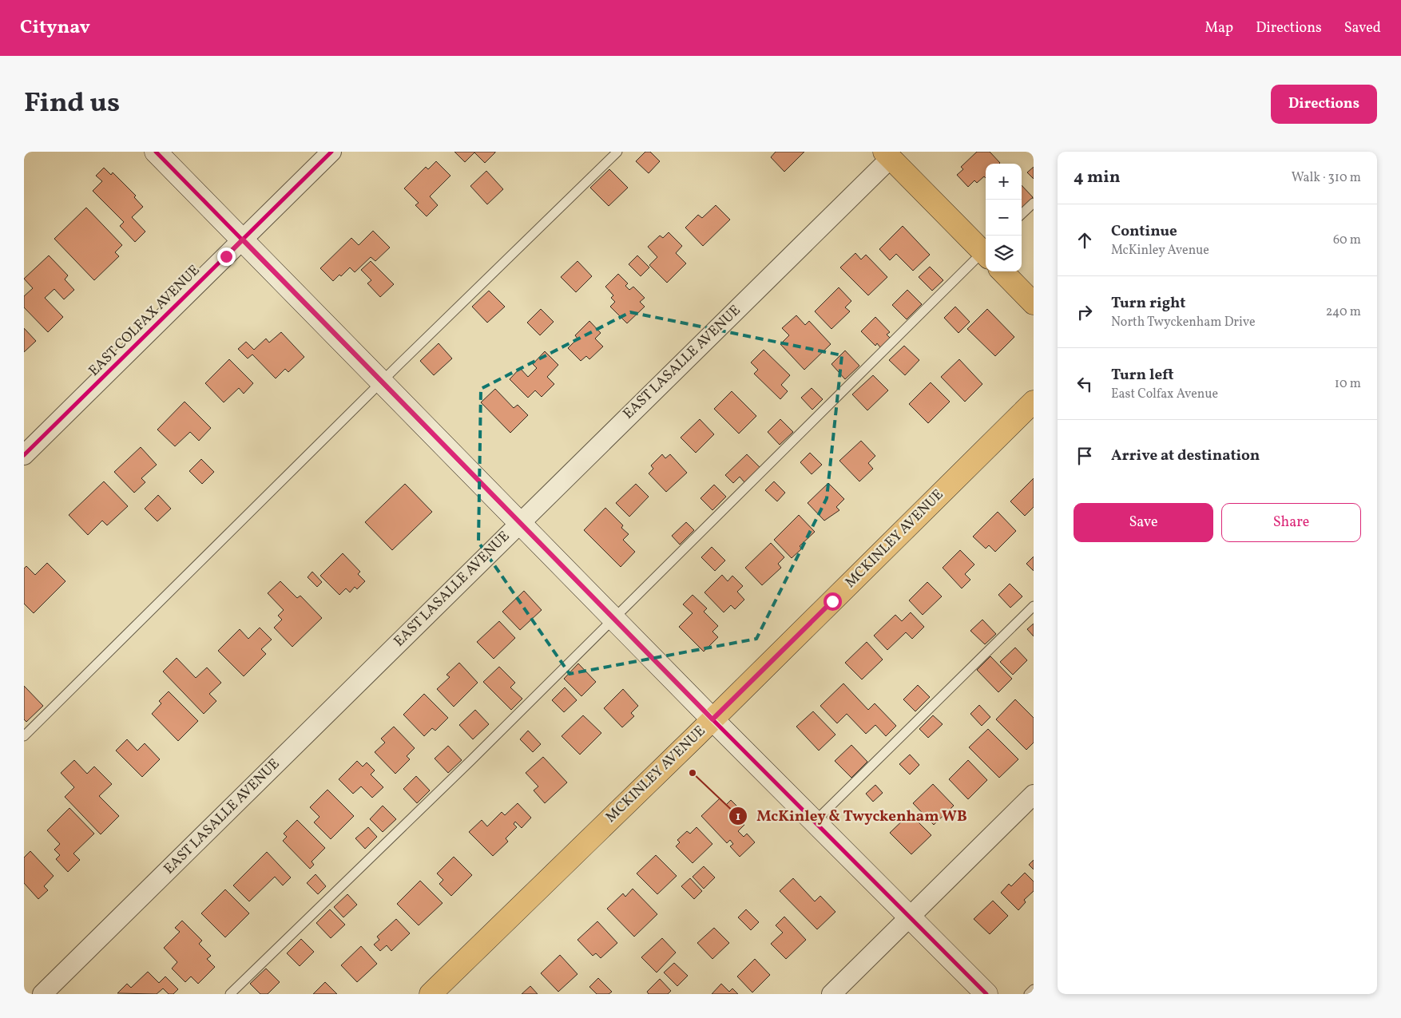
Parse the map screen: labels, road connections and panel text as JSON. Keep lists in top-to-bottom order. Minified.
{"streets":{"main road":["MCKINLEY AVENUE"],"street":["EAST COLFAX AVENUE","EAST LASALLE AVENUE"]},"places":["McKinley & Twyckenham WB"],"page":{"header":"Citynav","nav":["Map","Directions","Saved"],"title":"Find us","buttons":["Directions",["Save","Share"]],"heading":["4 min","Walk · 310 m"],"map_buttons":["+","−"],"list":[["Continue","McKinley Avenue","60 m"],["Turn right","North Twyckenham Drive","240 m"],["Turn left","East Colfax Avenue","10 m"],"Arrive at destination"]}}
